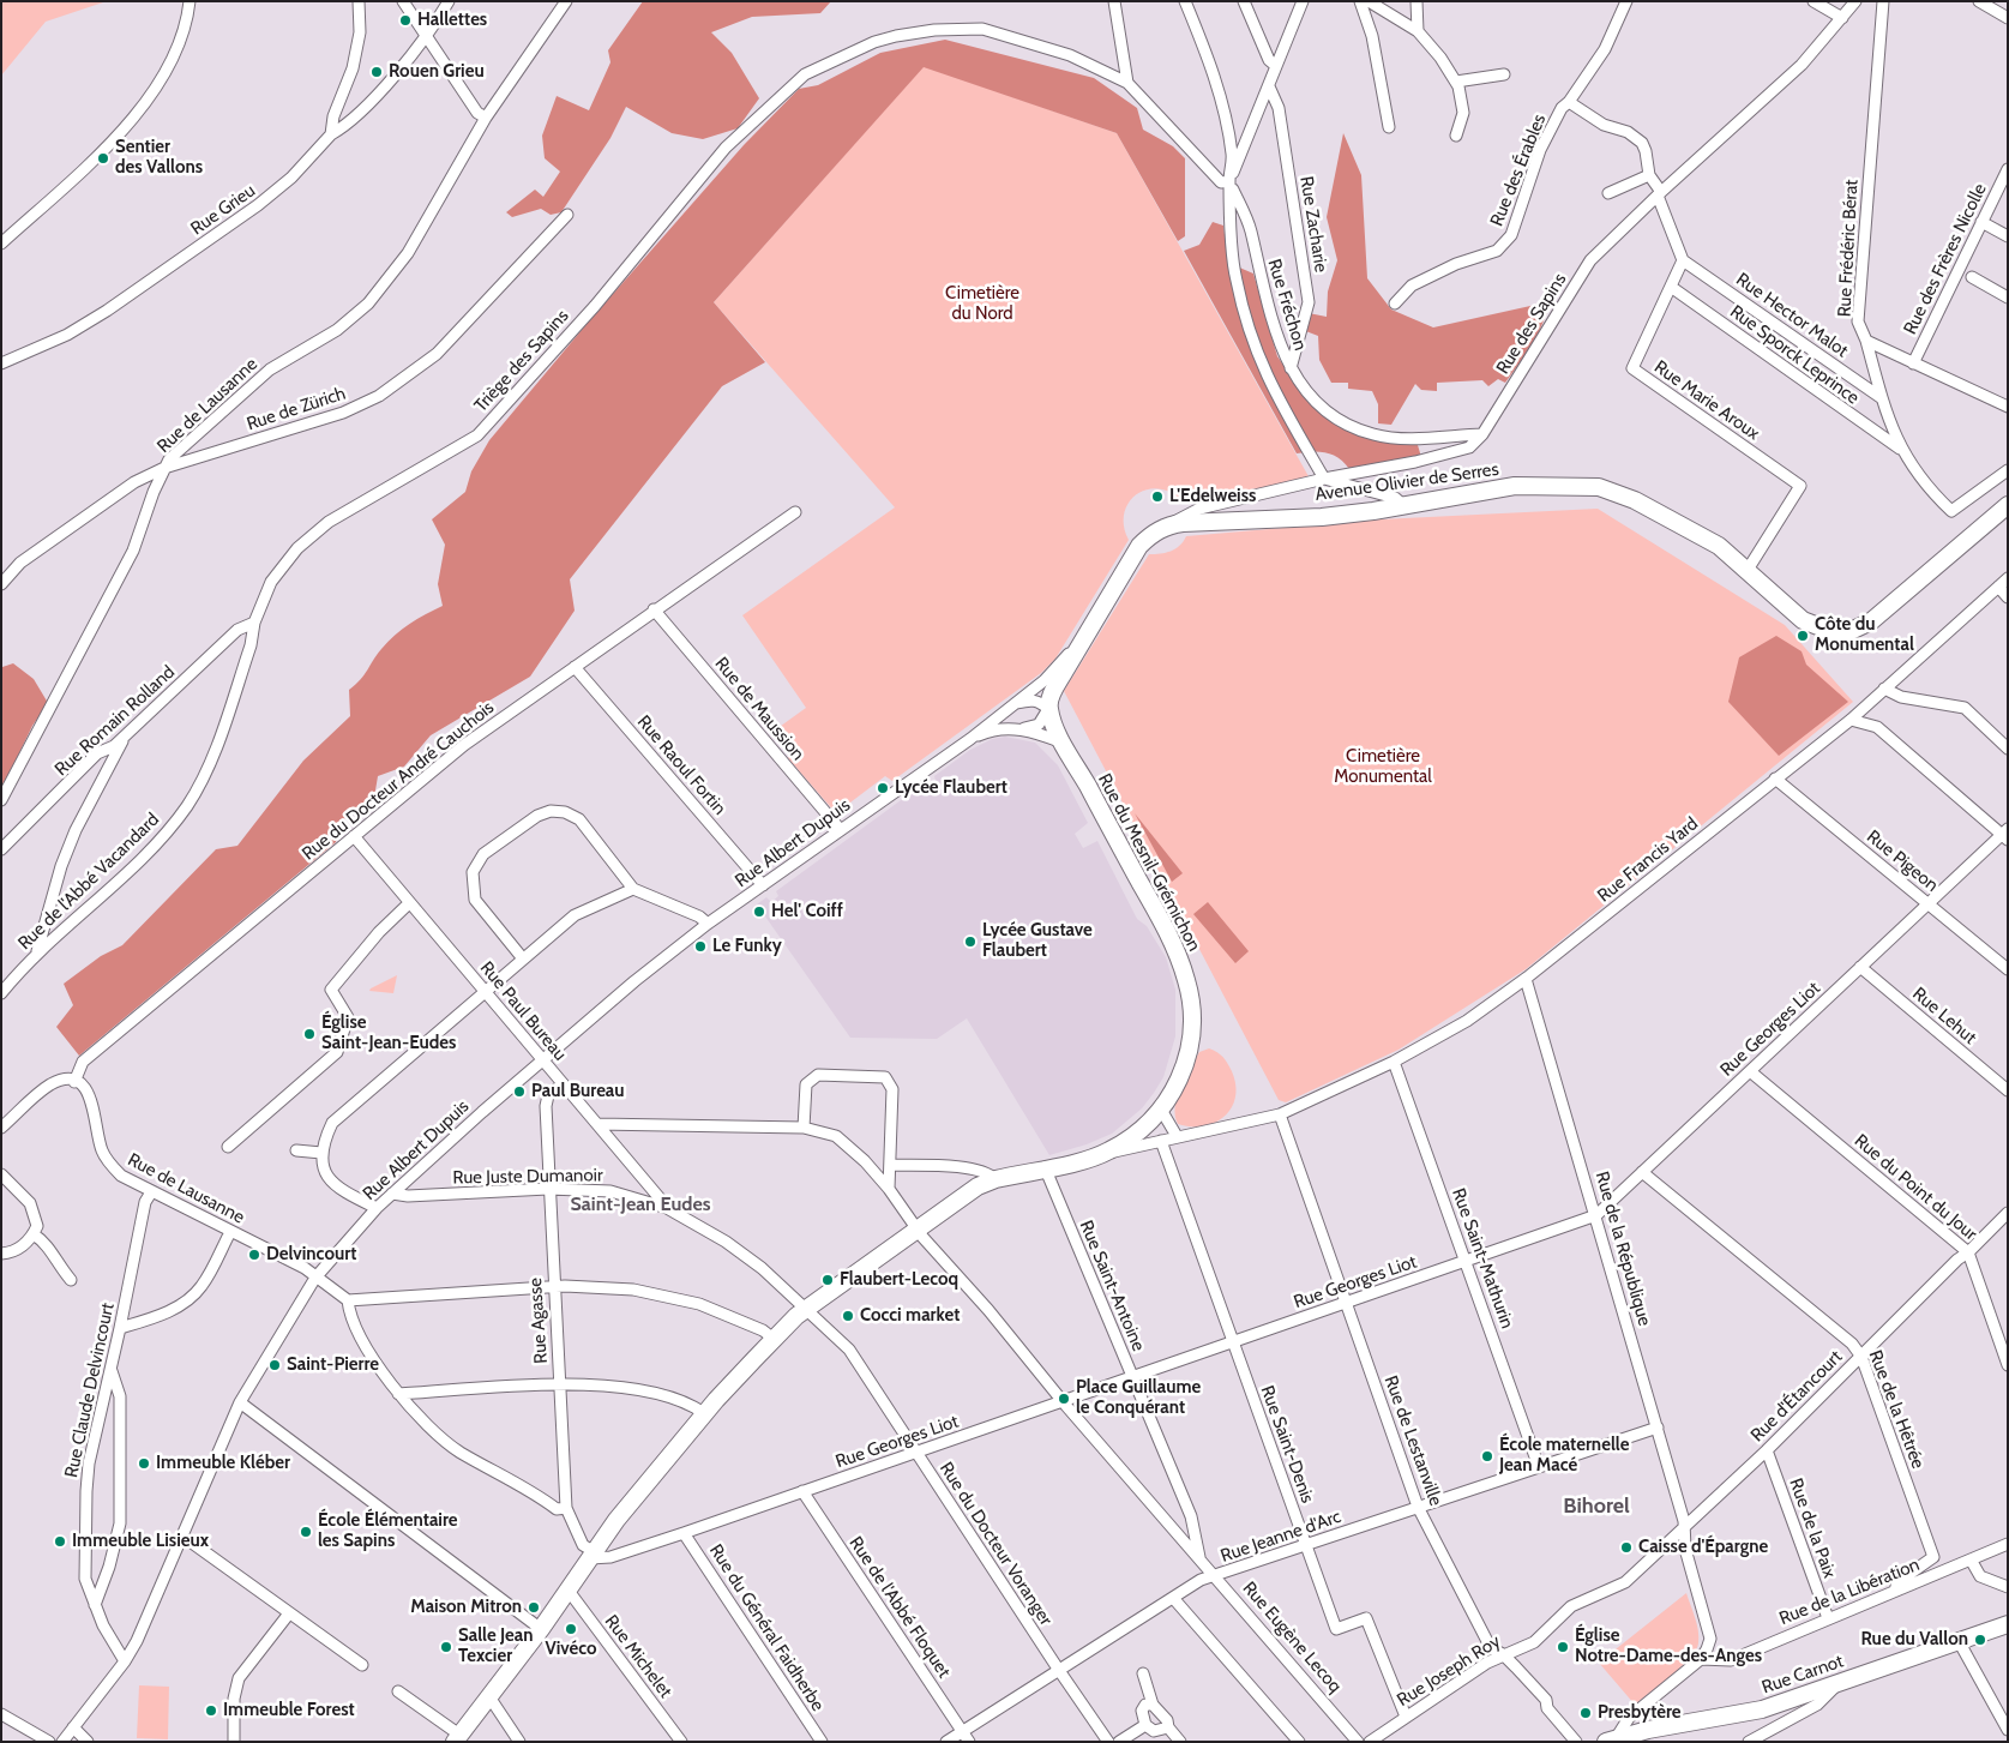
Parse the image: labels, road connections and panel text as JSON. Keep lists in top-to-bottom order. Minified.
{"streets":{"street":["Rue des Érables","Rue Grieu","Rue Zacharie","Rue Frédéric Bérat","Rue des Frères Nicolle","Rue Fréchon","Rue Hector Malot","Rue des Sapins","Rue Sporck Leprince","Triège des Sapins","Rue Marie Aroux","Rue de Lausanne","Rue de Zürich","Avenue Olivier de Serres","Rue de Maussion","Rue Romain Rolland","Rue Raoul Fortin","Rue du Docteur André Cauchois","Rue Albert Dupuis","Rue Francis Yard","Rue Pigeon","Rue du Mesnil-Grémichon","Rue de l'Abbé Vacandard","Rue Paul Bureau","Rue Lehut","Rue Georges Liot","Rue Juste Dumanoir","Rue du Point du Jour","Rue de la République","Rue Saint-Mathurin","Rue Saint-Antoine","Rue Agasse","Rue Claude Delvincourt","Rue d'Étancourt","Rue de la Hêtrée","Rue de Lestanville","Rue Saint-Denis","Rue de la Paix","Rue Jeanne d'Arc","Rue du Docteur Voranger","Rue de la Libération","Rue de l'Abbé Floquet","Rue du Général Faidherbe","Rue Eugène Lecoq","Rue Michelet","Rue Joseph Roy","Rue Carnot"]},"crossings":[["Rue Zacharie","Rue Fréchon"],["Rue Frédéric Bérat","Rue des Frères Nicolle"],["Rue Fréchon","Rue des Sapins"],["Rue Hector Malot","Rue Marie Aroux"],["Rue des Sapins","Avenue Olivier de Serres"],["Rue Sporck Leprince","Rue Marie Aroux"],["Triège des Sapins","Rue Romain Rolland"],["Triège des Sapins","Rue de l'Abbé Vacandard"],["Rue Marie Aroux","Avenue Olivier de Serres"],["Rue de Lausanne","Rue de Zürich"],["Rue de Lausanne","Rue du Docteur André Cauchois"],["Rue de Lausanne","Rue Albert Dupuis"],["Rue de Lausanne","Rue Claude Delvincourt"],["Rue de Maussion","Rue du Docteur André Cauchois"],["Rue de Maussion","Rue Albert Dupuis"],["Rue Romain Rolland","Rue de l'Abbé Vacandard"],["Rue Raoul Fortin","Rue du Docteur André Cauchois"],["Rue Raoul Fortin","Rue Albert Dupuis"],["Rue du Docteur André Cauchois","Rue Paul Bureau"],["Rue Albert Dupuis","Rue du Mesnil-Grémichon"],["Rue Albert Dupuis","Rue Paul Bureau"],["Rue Albert Dupuis","Rue Juste Dumanoir"],["Rue Albert Dupuis","Rue Claude Delvincourt"],["Rue Francis Yard","Rue Pigeon"],["Rue Francis Yard","Rue du Mesnil-Grémichon"],["Rue Francis Yard","Rue de la République"],["Rue Francis Yard","Rue Saint-Mathurin"],["Rue Francis Yard","Rue de Lestanville"],["Rue Francis Yard","Rue Saint-Denis"],["Rue Pigeon","Rue Georges Liot"],["Rue du Mesnil-Grémichon","Rue Georges Liot"],["Rue du Mesnil-Grémichon","Rue Juste Dumanoir"],["Rue du Mesnil-Grémichon","Rue Saint-Antoine"],["Rue du Mesnil-Grémichon","Rue Agasse"],["Rue du Mesnil-Grémichon","Rue du Docteur Voranger"],["Rue du Mesnil-Grémichon","Rue Eugène Lecoq"],["Rue du Mesnil-Grémichon","Rue Michelet"],["Rue Paul Bureau","Rue Juste Dumanoir"],["Rue Paul Bureau","Rue Agasse"],["Rue Paul Bureau","Rue Eugène Lecoq"],["Rue Lehut","Rue Georges Liot"],["Rue Georges Liot","Rue du Point du Jour"],["Rue Georges Liot","Rue de la République"],["Rue Georges Liot","Rue Saint-Mathurin"],["Rue Georges Liot","Rue Saint-Antoine"],["Rue Georges Liot","Rue Agasse"],["Rue Georges Liot","Rue de la Hêtrée"],["Rue Georges Liot","Rue de Lestanville"],["Rue Georges Liot","Rue Saint-Denis"],["Rue Georges Liot","Rue du Docteur Voranger"],["Rue Georges Liot","Rue de l'Abbé Floquet"],["Rue Georges Liot","Rue du Général Faidherbe"],["Rue Georges Liot","Rue Eugène Lecoq"],["Rue Juste Dumanoir","Rue Agasse"],["Rue Juste Dumanoir","Rue du Docteur Voranger"],["Rue du Point du Jour","Rue d'Étancourt"],["Rue de la République","Rue d'Étancourt"],["Rue de la République","Rue Jeanne d'Arc"],["Rue de la République","Rue de la Libération"],["Rue Saint-Mathurin","Rue Jeanne d'Arc"],["Rue Saint-Antoine","Rue Eugène Lecoq"],["Rue d'Étancourt","Rue de la Hêtrée"],["Rue d'Étancourt","Rue de la Paix"],["Rue d'Étancourt","Rue Joseph Roy"],["Rue de la Hêtrée","Rue de la Libération"],["Rue de Lestanville","Rue Jeanne d'Arc"],["Rue de Lestanville","Rue Joseph Roy"],["Rue Saint-Denis","Rue Jeanne d'Arc"],["Rue Saint-Denis","Rue Joseph Roy"],["Rue de la Paix","Rue de la Libération"],["Rue Jeanne d'Arc","Rue du Docteur Voranger"],["Rue Jeanne d'Arc","Rue de l'Abbé Floquet"],["Rue Jeanne d'Arc","Rue Eugène Lecoq"]],"districts":["Saint-Jean Eudes","Bihorel"],"parks":["Cimetière du Nord","Cimetière Monumental"],"places":["Hallettes","Rouen Grieu","Sentier des Vallons","L'Edelweiss","Côte du Monumental","Lycée Flaubert","Hel' Coiff","Lycée Gustave Flaubert","Le Funky","Église Saint-Jean-Eudes","Paul Bureau","Delvincourt","Flaubert-Lecoq","Cocci market","Saint-Pierre","Place Guillaume le Conquérant","École maternelle Jean Macé","Immeuble Kléber","École Élémentaire les Sapins","Immeuble Lisieux","Caisse d'Épargne","Maison Mitron","Vivéco","Rue du Vallon","Salle Jean Texcier","Église Notre-Dame-des-Anges","Immeuble Forest","Presbytère"]}
